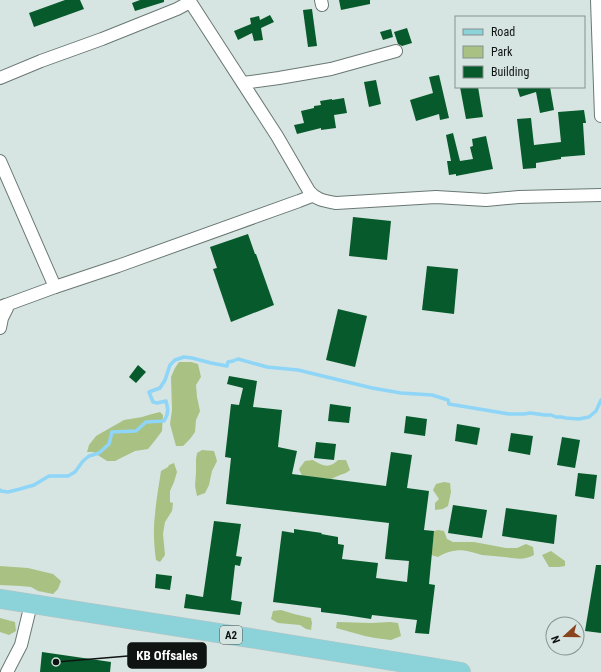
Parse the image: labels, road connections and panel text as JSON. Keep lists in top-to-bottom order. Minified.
{"streets":{"main road":["A2"]},"places":["KB Offsales"],"legend":["Road","Park","Building"],"north":"left"}
